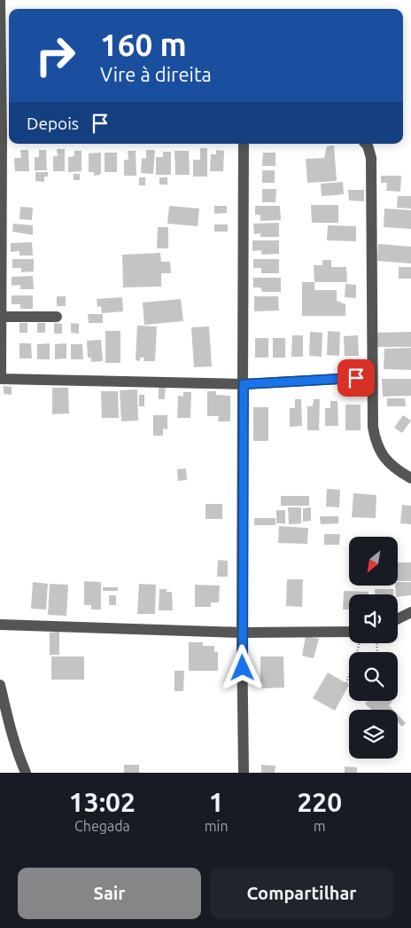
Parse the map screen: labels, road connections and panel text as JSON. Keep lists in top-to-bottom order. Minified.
{"north":"bottom left","page":{"turn":["160 m","Vire à direita"],"then":"Depois","eta":["13:02","Chegada","1","min","220","m"],"buttons":["Sair","Compartilhar"]}}
